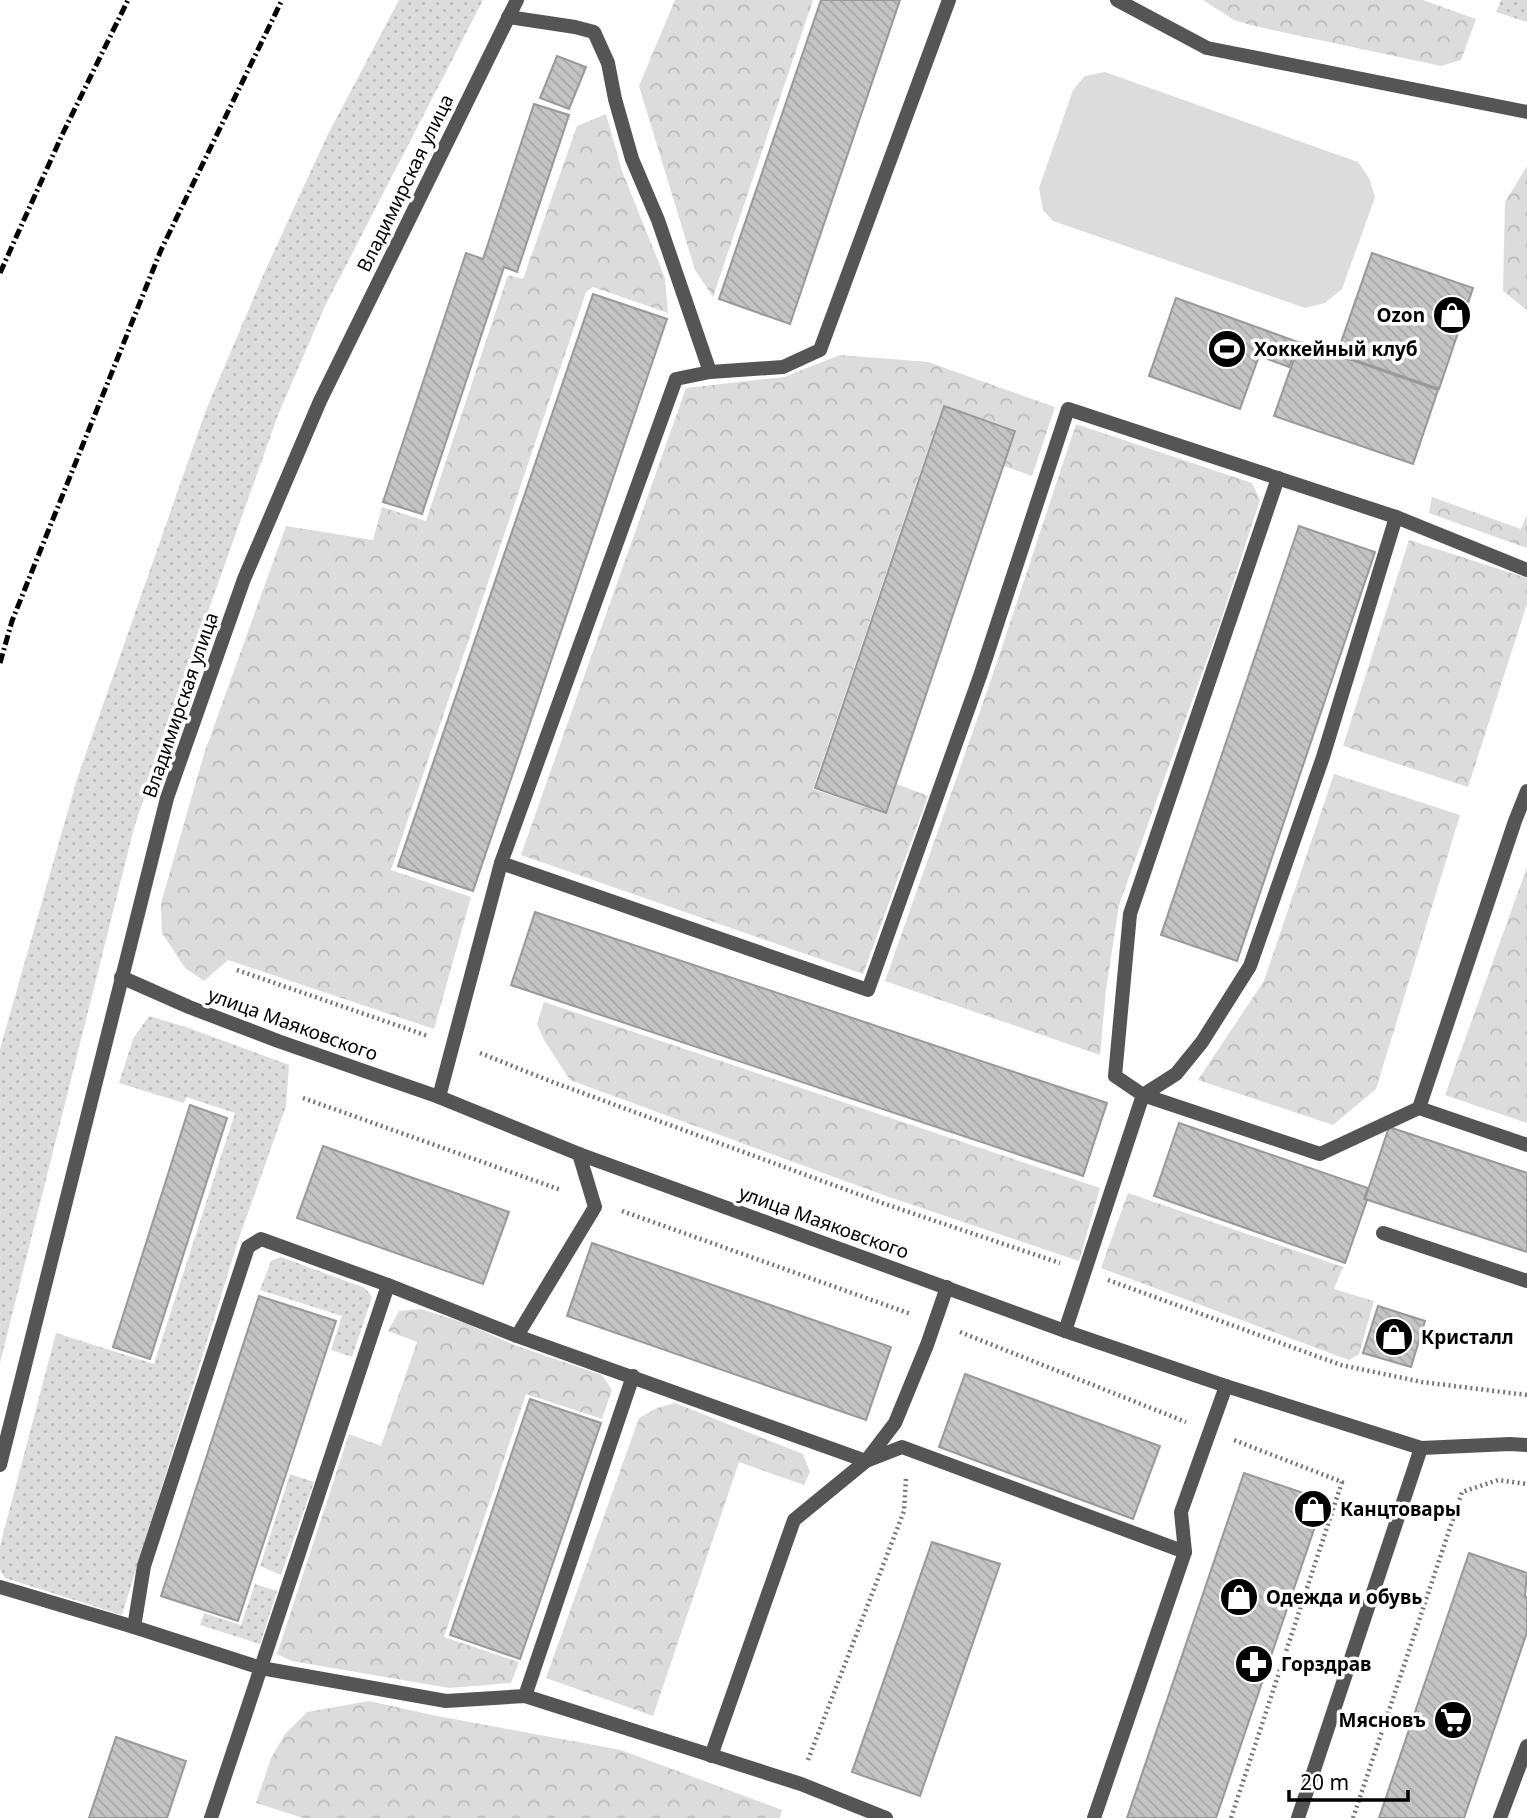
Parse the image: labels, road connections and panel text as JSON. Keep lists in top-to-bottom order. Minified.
{"streets":{"street":["Владимирская улица","улица Маяковского"]},"crossings":[["Владимирская улица","улица Маяковского"]],"places":{"shop":["Ozon","Кристалл","Канцтовары","Одежда и обувь"],"sports":["Хоккейный клуб"],"pharmacy":["Горздрав"],"supermarket":["Мясновъ"]},"scale_bar":"20 m"}
